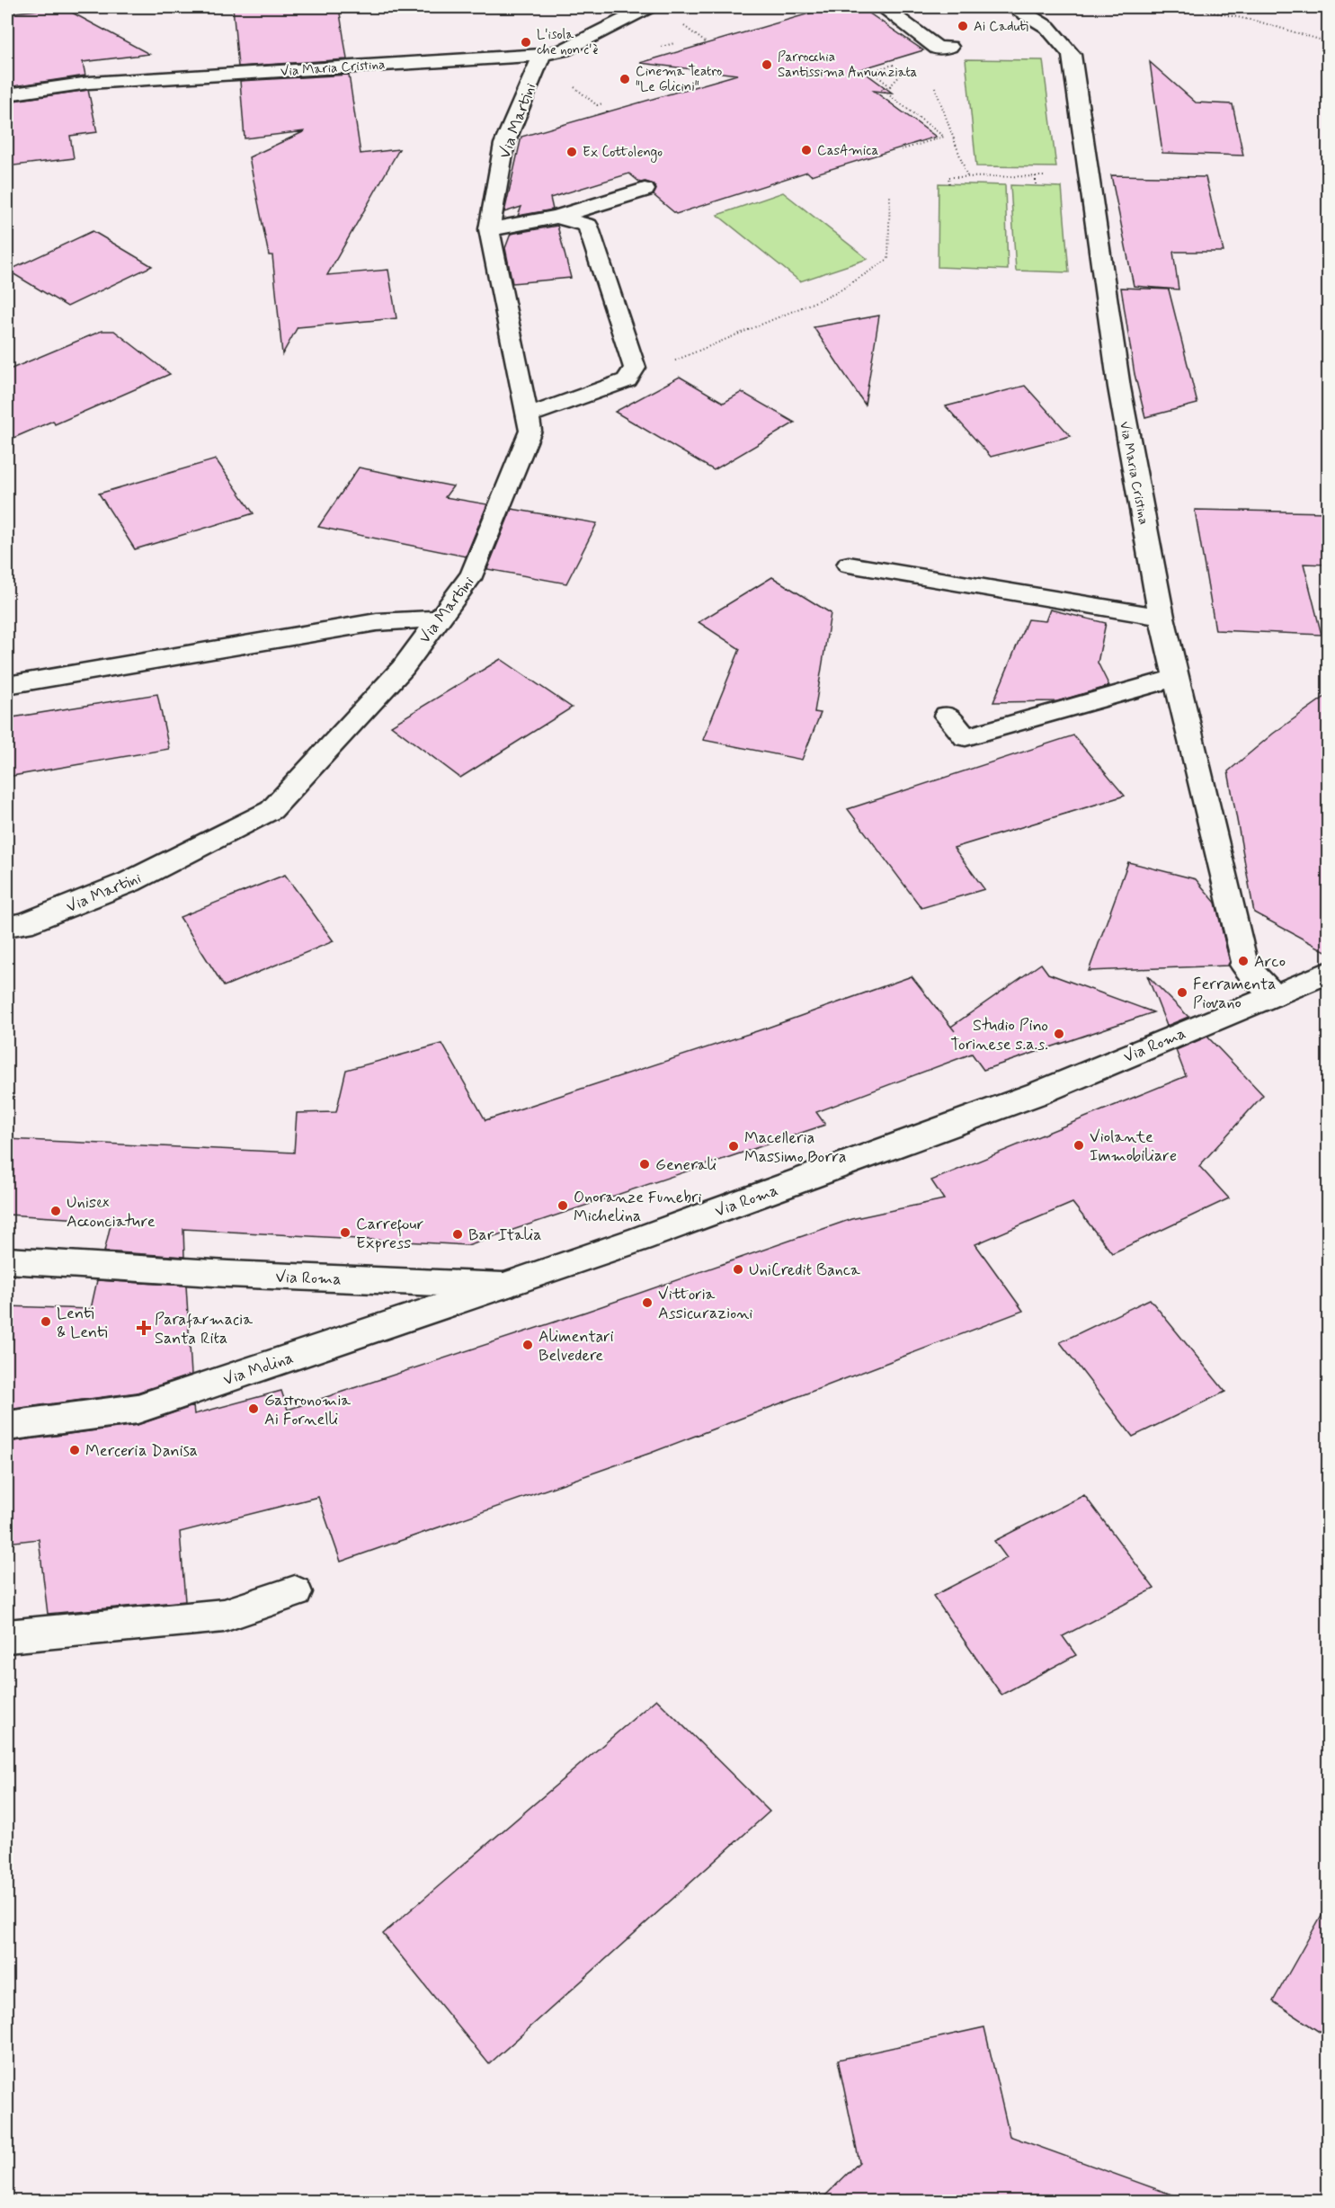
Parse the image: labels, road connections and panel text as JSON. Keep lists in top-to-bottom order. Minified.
{"streets":{"street":["Via Maria Cristina","Via Martini","Via Roma","Via Molina"]},"crossings":[["Via Maria Cristina","Via Martini"],["Via Maria Cristina","Via Roma"],["Via Roma","Via Molina"]],"places":{"other":["Ai Caduti","L'isola che non c'è","Parrocchia Santissima Annunziata","Cinema Teatro \"Le Glicini\"","CasAmica","Ex Cottolengo","Arco","Ferramenta Piovano","Studio Pino Torinese s.a.s.","Violante Immobiliare","Macelleria Massimo Borra","Generali","Onoranze Funebri Michelina","Unisex Acconciature","Carrefour Express","Bar Italia","UniCredit Banca","Vittoria Assicurazioni","Lenti & Lenti","Alimentari Belvedere","Gastronomia Ai Fornelli","Merceria Danisa"],"health":["Parafarmacia Santa Rita"]}}
